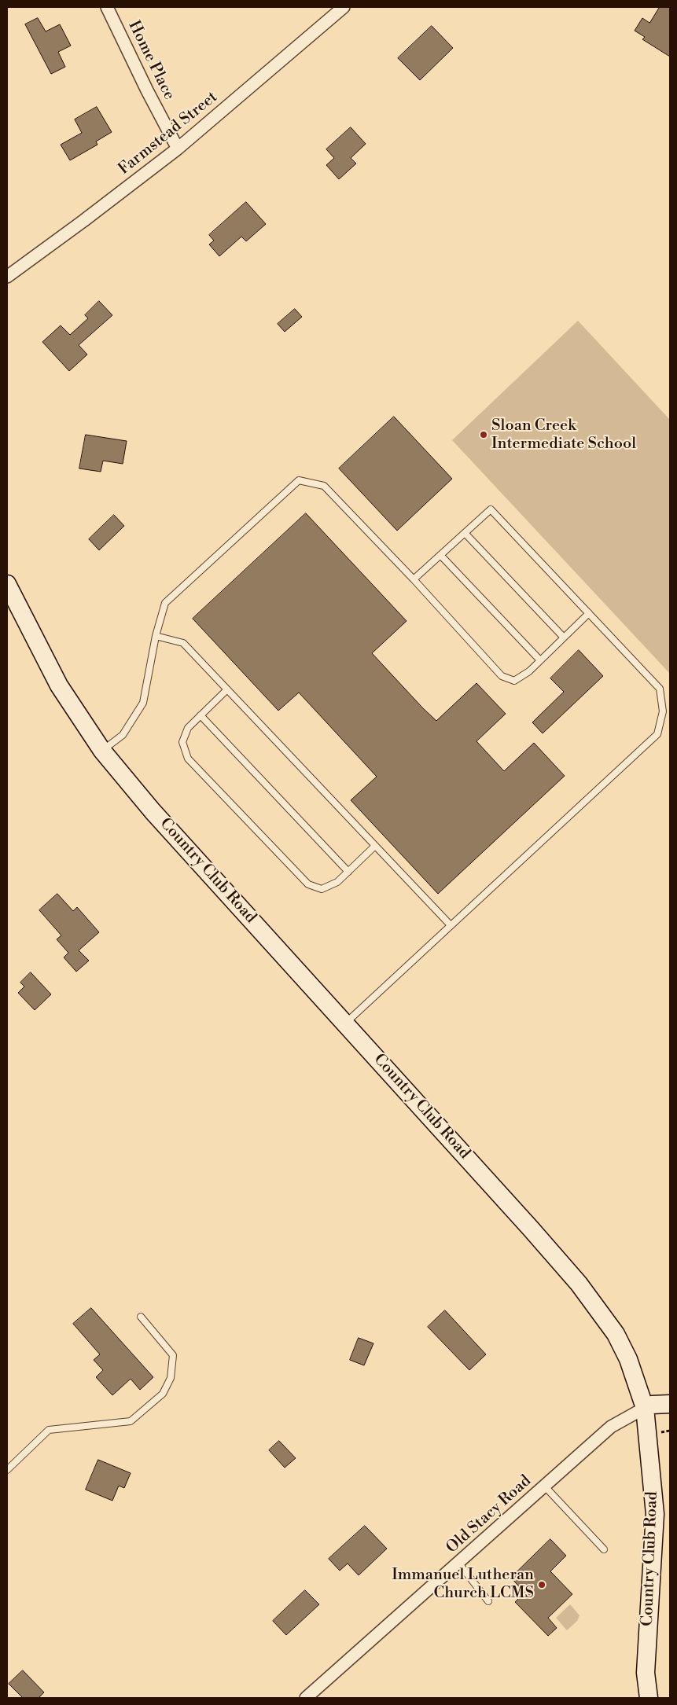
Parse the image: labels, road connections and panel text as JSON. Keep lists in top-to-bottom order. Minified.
{"streets":{"main road":["Country Club Road"],"street":["Home Place","Farmstead Street","Old Stacy Road"]},"crossings":[["Home Place","Farmstead Street"],["Country Club Road","Old Stacy Road"]],"places":["Sloan Creek Intermediate School","Immanuel Lutheran Church LCMS"]}
